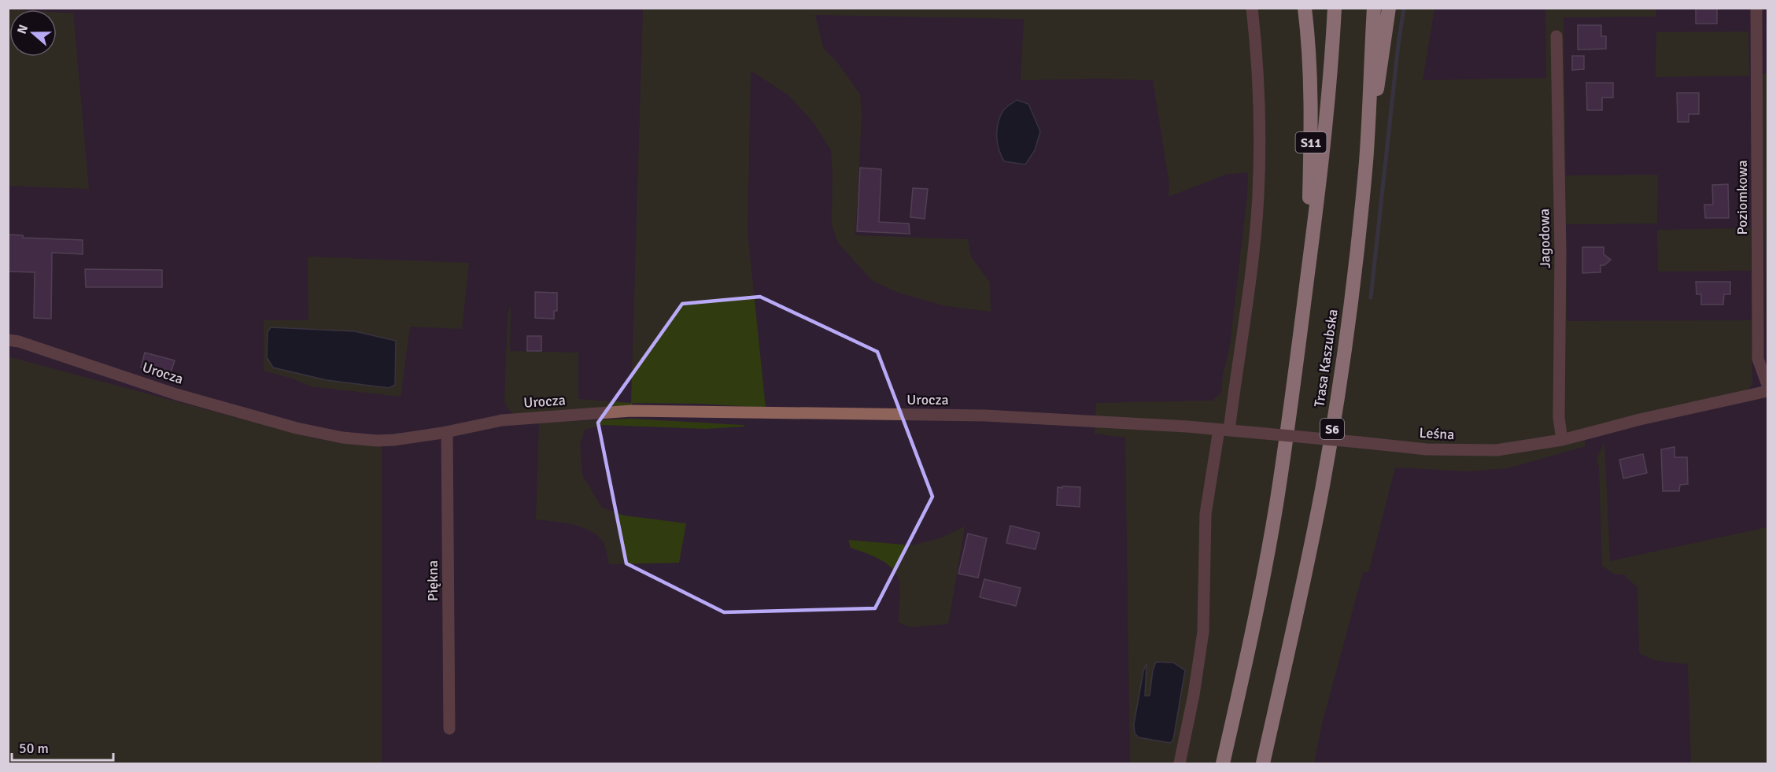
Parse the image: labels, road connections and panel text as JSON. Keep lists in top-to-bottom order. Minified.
{"streets":{"highway":["S11","Trasa Kaszubska","S6"],"street":["Poziomkowa","Jagodowa","Urocza","Leśna","Piękna"]},"crossings":[["S11","Trasa Kaszubska"],["Jagodowa","Leśna"],["Urocza","Leśna"],["Urocza","Piękna"]],"scale_bar":"50 m","north":"left"}
